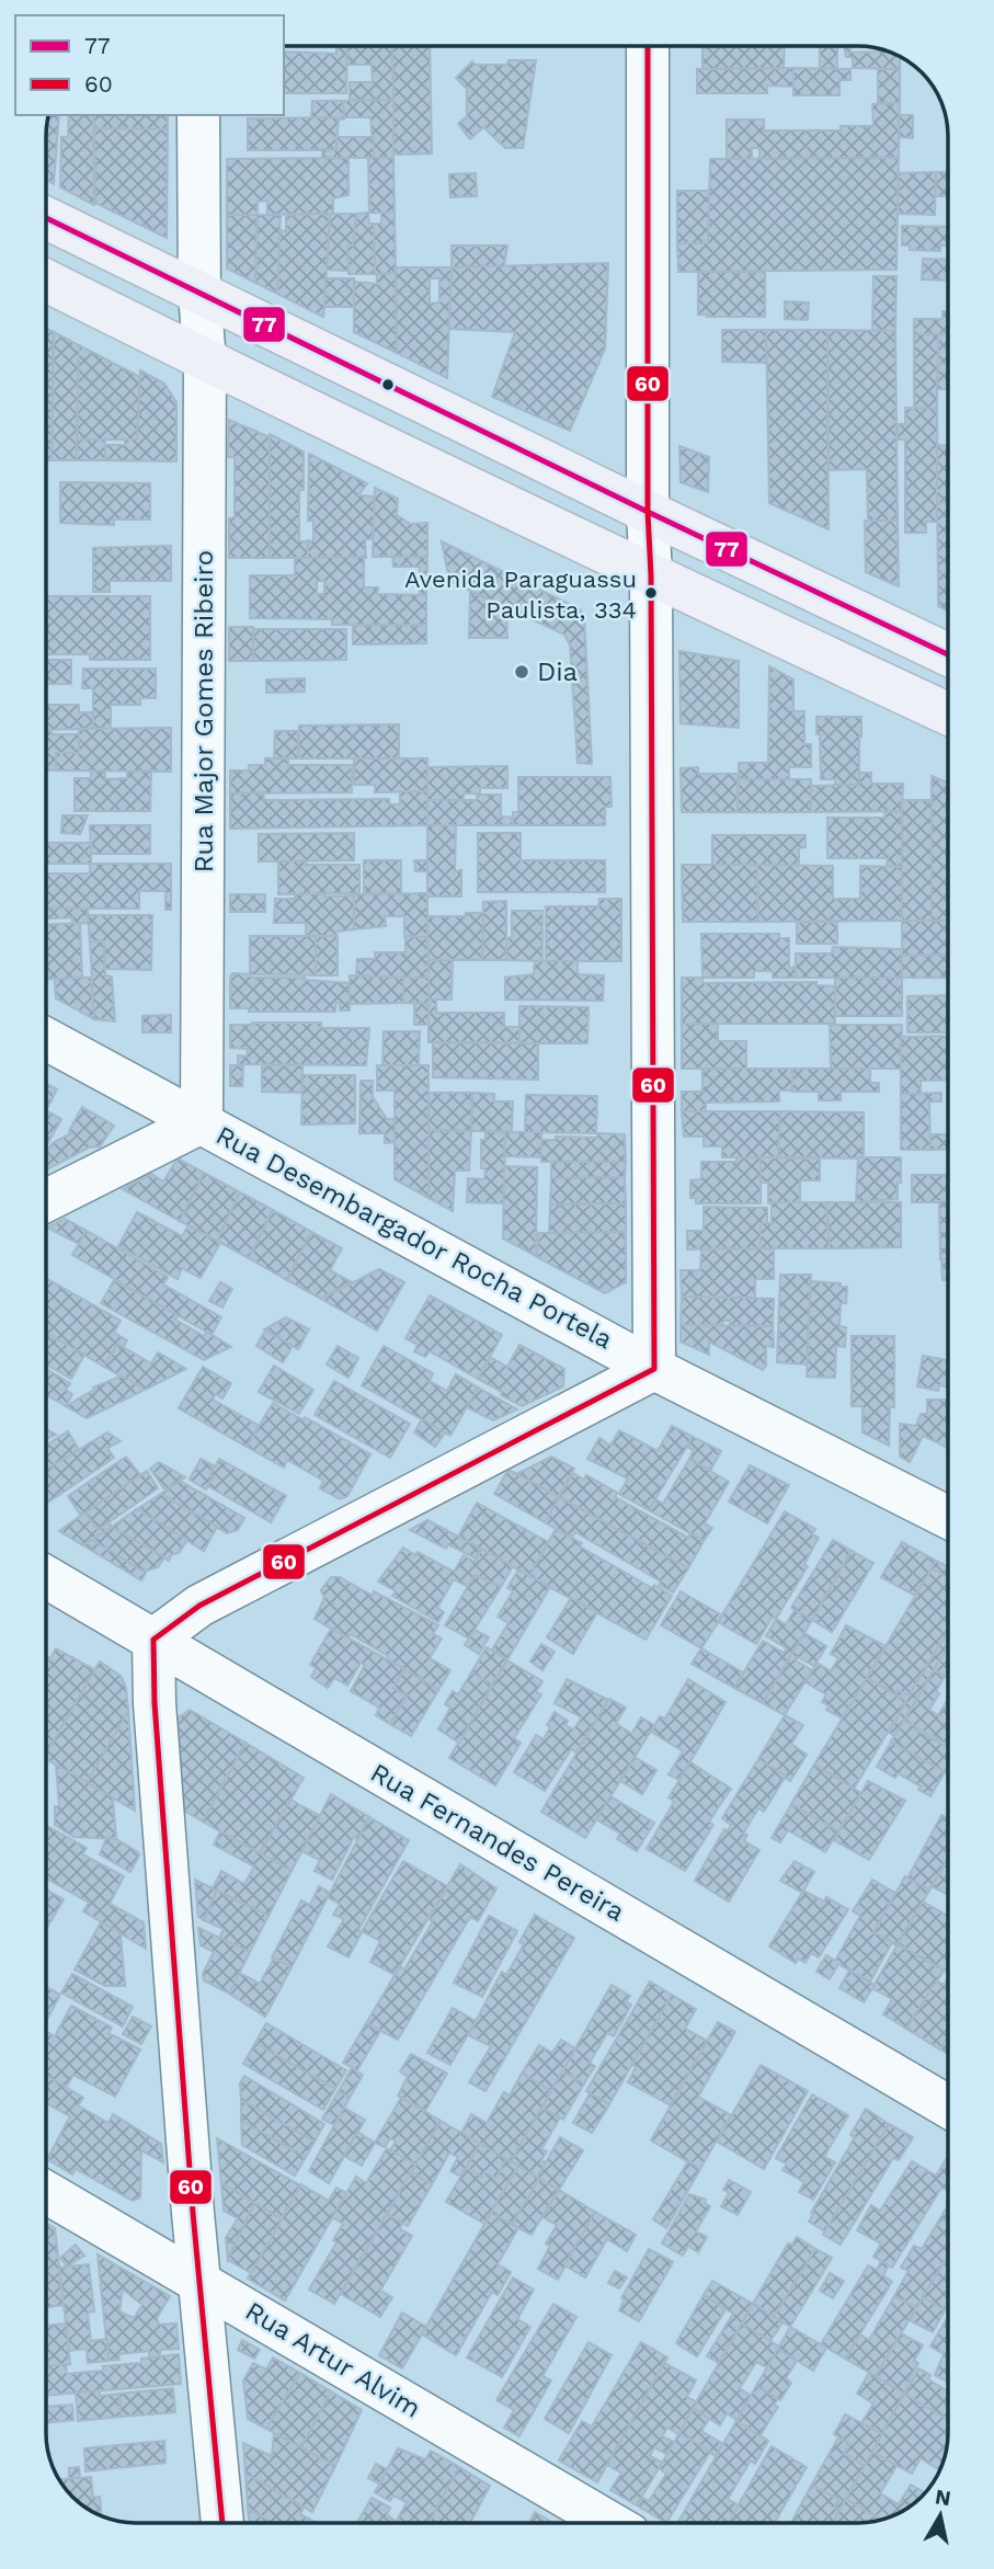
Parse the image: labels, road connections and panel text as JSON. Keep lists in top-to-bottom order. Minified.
{"streets":{"street":["Rua Major Gomes Ribeiro","Rua Desembargador Rocha Portela","Rua Fernandes Pereira","Rua Artur Alvim"]},"crossings":[["Rua Major Gomes Ribeiro","Rua Desembargador Rocha Portela"]],"places":["Avenida Paraguassu Paulista, 334","Dia"],"lines":["transit line 60","transit line 77"],"legend":["77","60"],"north":"top"}
